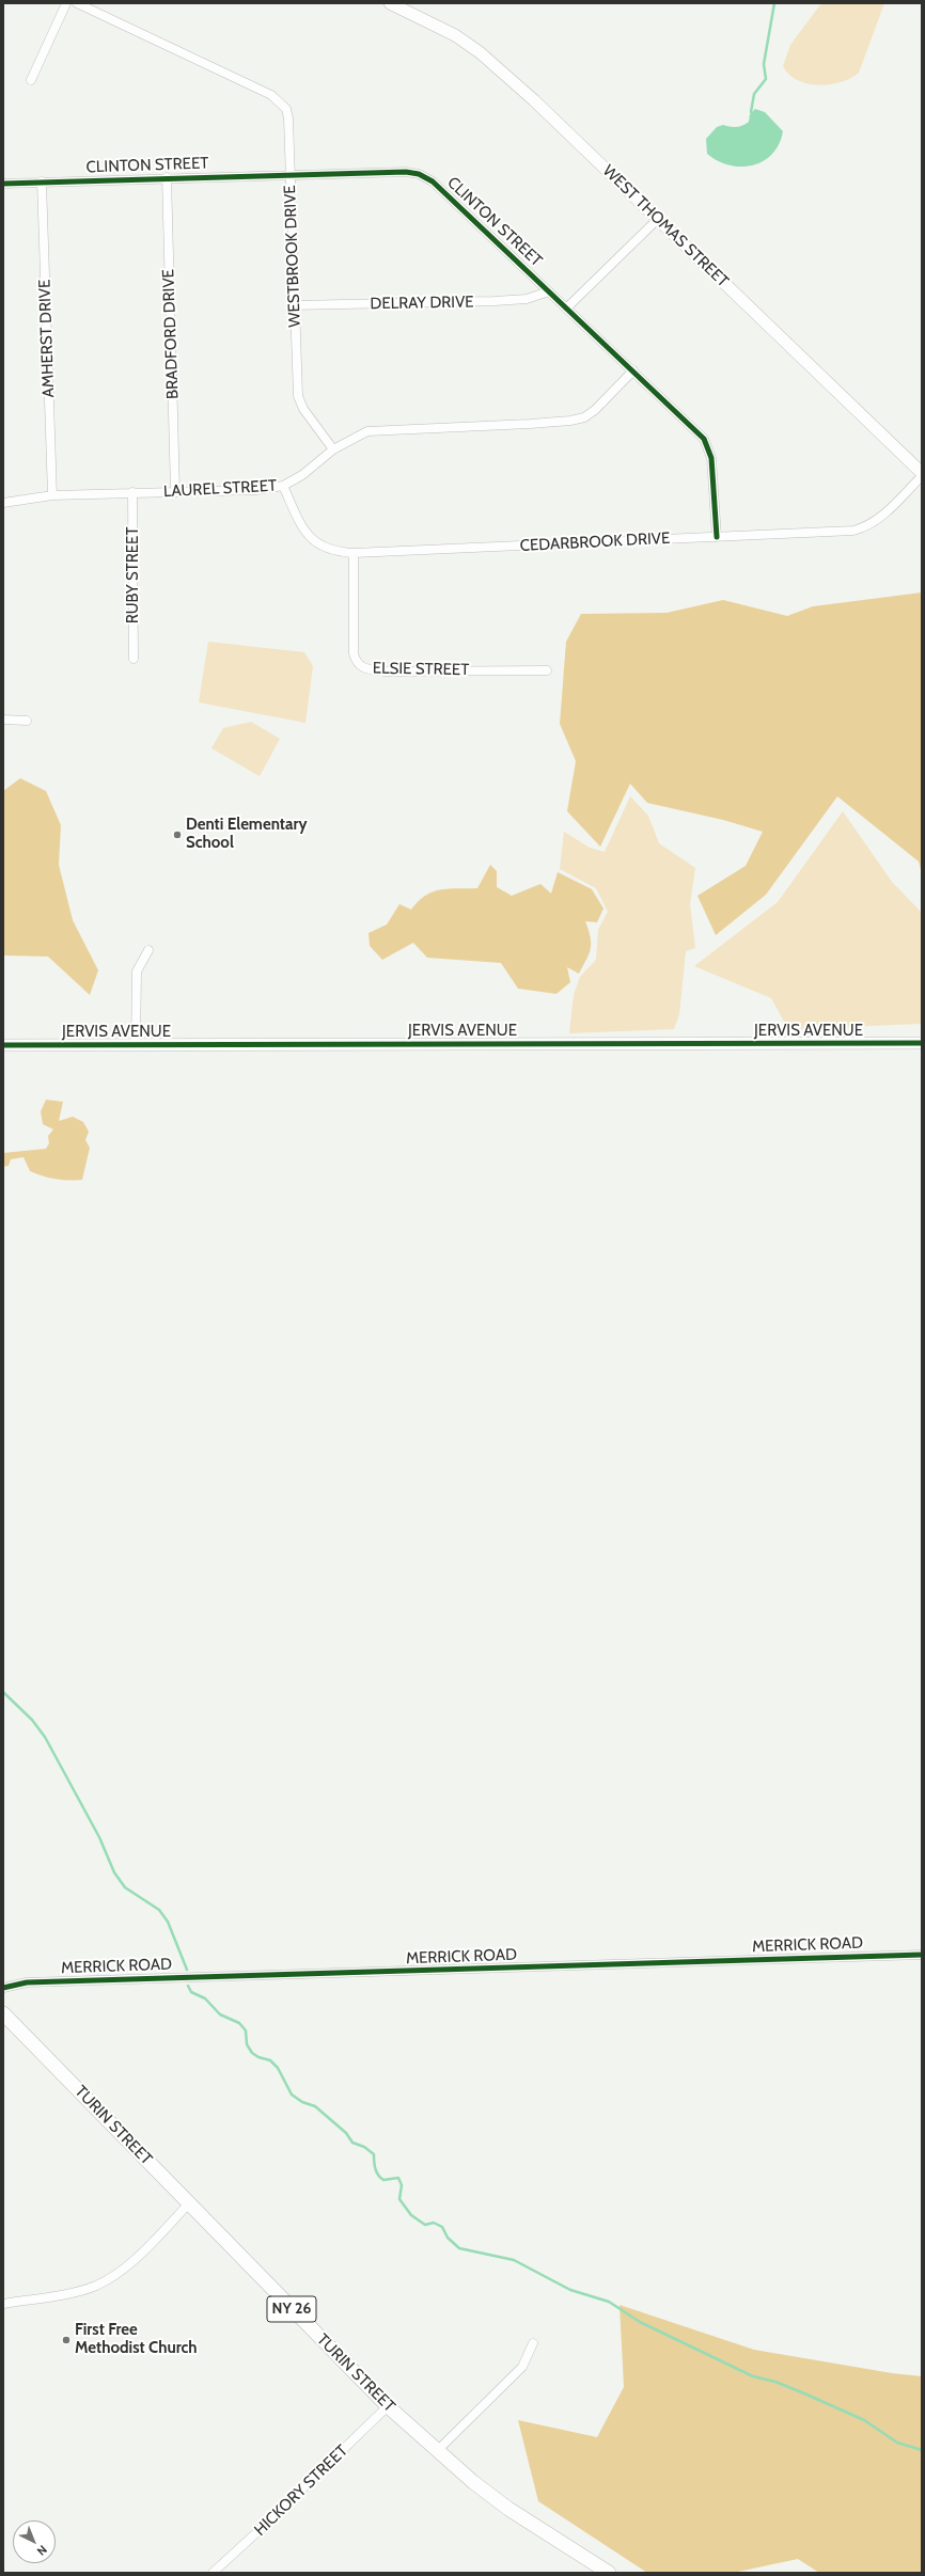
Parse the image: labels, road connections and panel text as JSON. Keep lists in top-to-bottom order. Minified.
{"streets":{"main road":["TURIN STREET","NY 26"],"street":["CLINTON STREET","WEST THOMAS STREET","WESTBROOK DRIVE","DELRAY DRIVE","BRADFORD DRIVE","AMHERST DRIVE","LAUREL STREET","CEDARBROOK DRIVE","RUBY STREET","ELSIE STREET","JERVIS AVENUE","MERRICK ROAD","HICKORY STREET"]},"crossings":[["CLINTON STREET","WESTBROOK DRIVE"],["CLINTON STREET","DELRAY DRIVE"],["CLINTON STREET","BRADFORD DRIVE"],["CLINTON STREET","AMHERST DRIVE"],["CLINTON STREET","LAUREL STREET"],["CLINTON STREET","CEDARBROOK DRIVE"],["WEST THOMAS STREET","CEDARBROOK DRIVE"],["WESTBROOK DRIVE","DELRAY DRIVE"],["WESTBROOK DRIVE","LAUREL STREET"],["BRADFORD DRIVE","LAUREL STREET"],["AMHERST DRIVE","LAUREL STREET"],["LAUREL STREET","CEDARBROOK DRIVE"],["LAUREL STREET","RUBY STREET"],["CEDARBROOK DRIVE","ELSIE STREET"],["TURIN STREET","HICKORY STREET"]],"places":["Denti Elementary School","First Free Methodist Church"],"north":"bottom right"}
